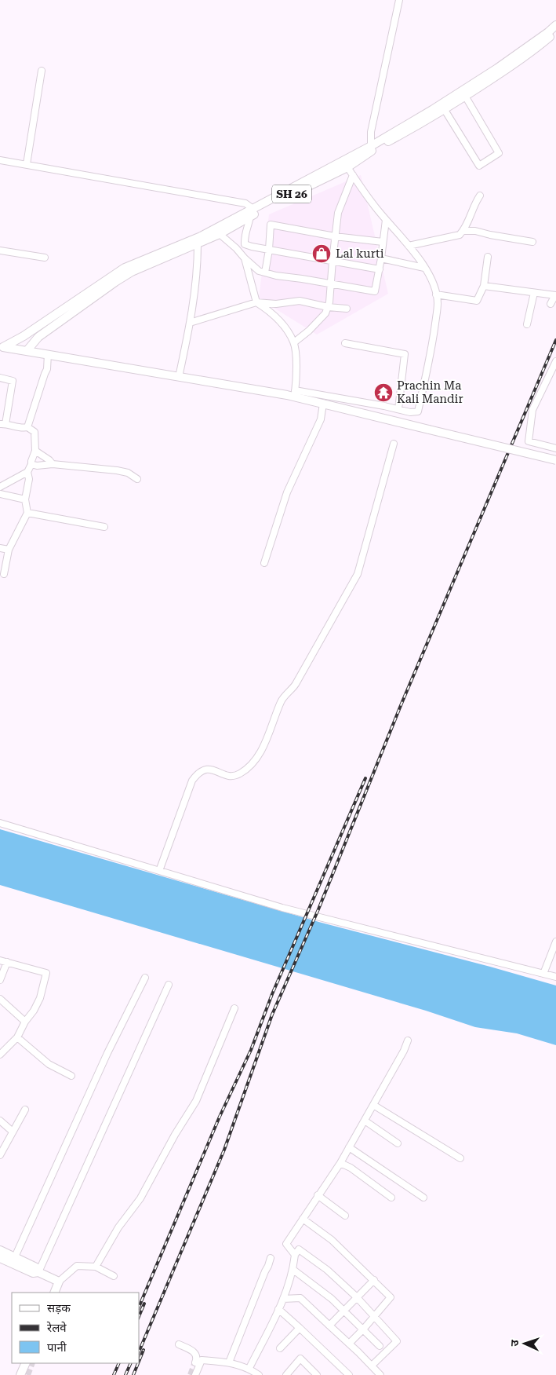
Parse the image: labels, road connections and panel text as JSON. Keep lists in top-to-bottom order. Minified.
{"streets":{"main road":["SH 26"]},"places":{"shop":["Lal kurti"],"temple":["Prachin Ma Kali Mandir"]},"legend":["सड़क","रेलवे","पानी"],"north":"left"}
